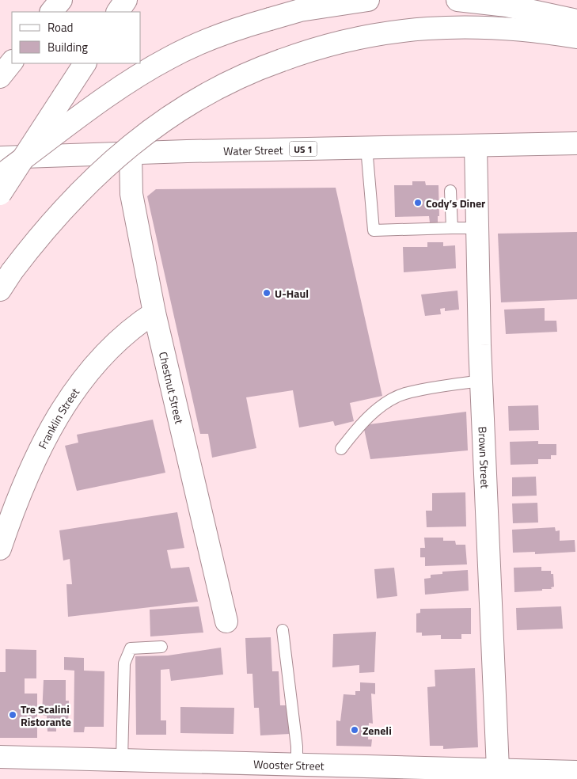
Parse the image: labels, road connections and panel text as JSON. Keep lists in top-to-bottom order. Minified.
{"streets":{"main road":["US 1","Water Street","Chestnut Street","Franklin Street","Brown Street","Wooster Street"]},"crossings":[["Water Street","Chestnut Street"],["Water Street","Brown Street"],["Chestnut Street","Franklin Street"],["Brown Street","Wooster Street"]],"places":["Cody’s Diner","U-Haul","Tre Scalini Ristorante","Zeneli"],"legend":["Road","Building"]}
